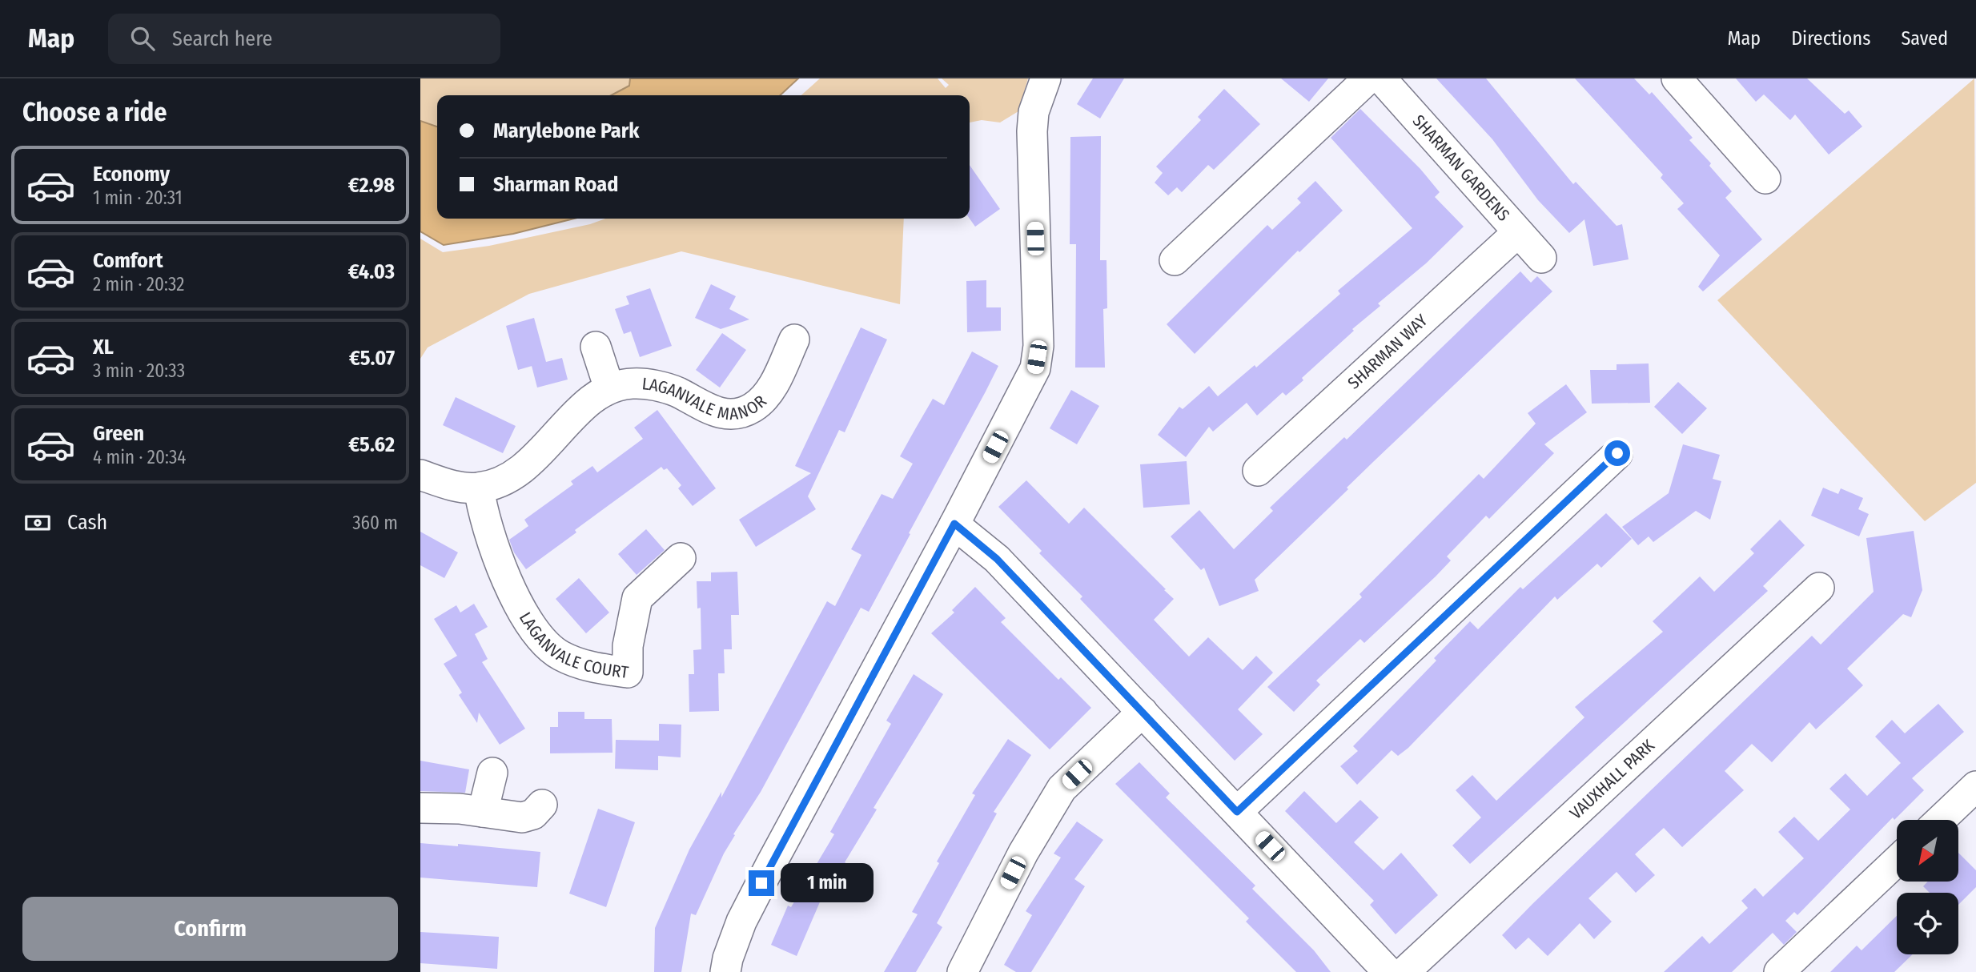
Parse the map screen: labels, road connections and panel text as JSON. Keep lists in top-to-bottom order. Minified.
{"streets":{"street":["SHARMAN GARDENS","SHARMAN WAY","LAGANVALE MANOR","LAGANVALE COURT","VAUXHALL PARK"]},"crossings":[["SHARMAN GARDENS","SHARMAN WAY"],["LAGANVALE MANOR","LAGANVALE COURT"]],"north":"bottom left","page":{"header":"Map","search":"Search here","nav":["Map","Directions","Saved"],"heading":"Choose a ride","banner":["Marylebone Park","Sharman Road"],"list":[{"name":"Economy","note":"1 min · 20:31","value":"€2.98"},{"name":"Comfort","note":"2 min · 20:32","value":"€4.03"},{"name":"XL","note":"3 min · 20:33","value":"€5.07"},{"name":"Green","note":"4 min · 20:34","value":"€5.62"}],"pay":["Cash","360 m"],"bubble":"1 min","buttons":"Confirm"}}
